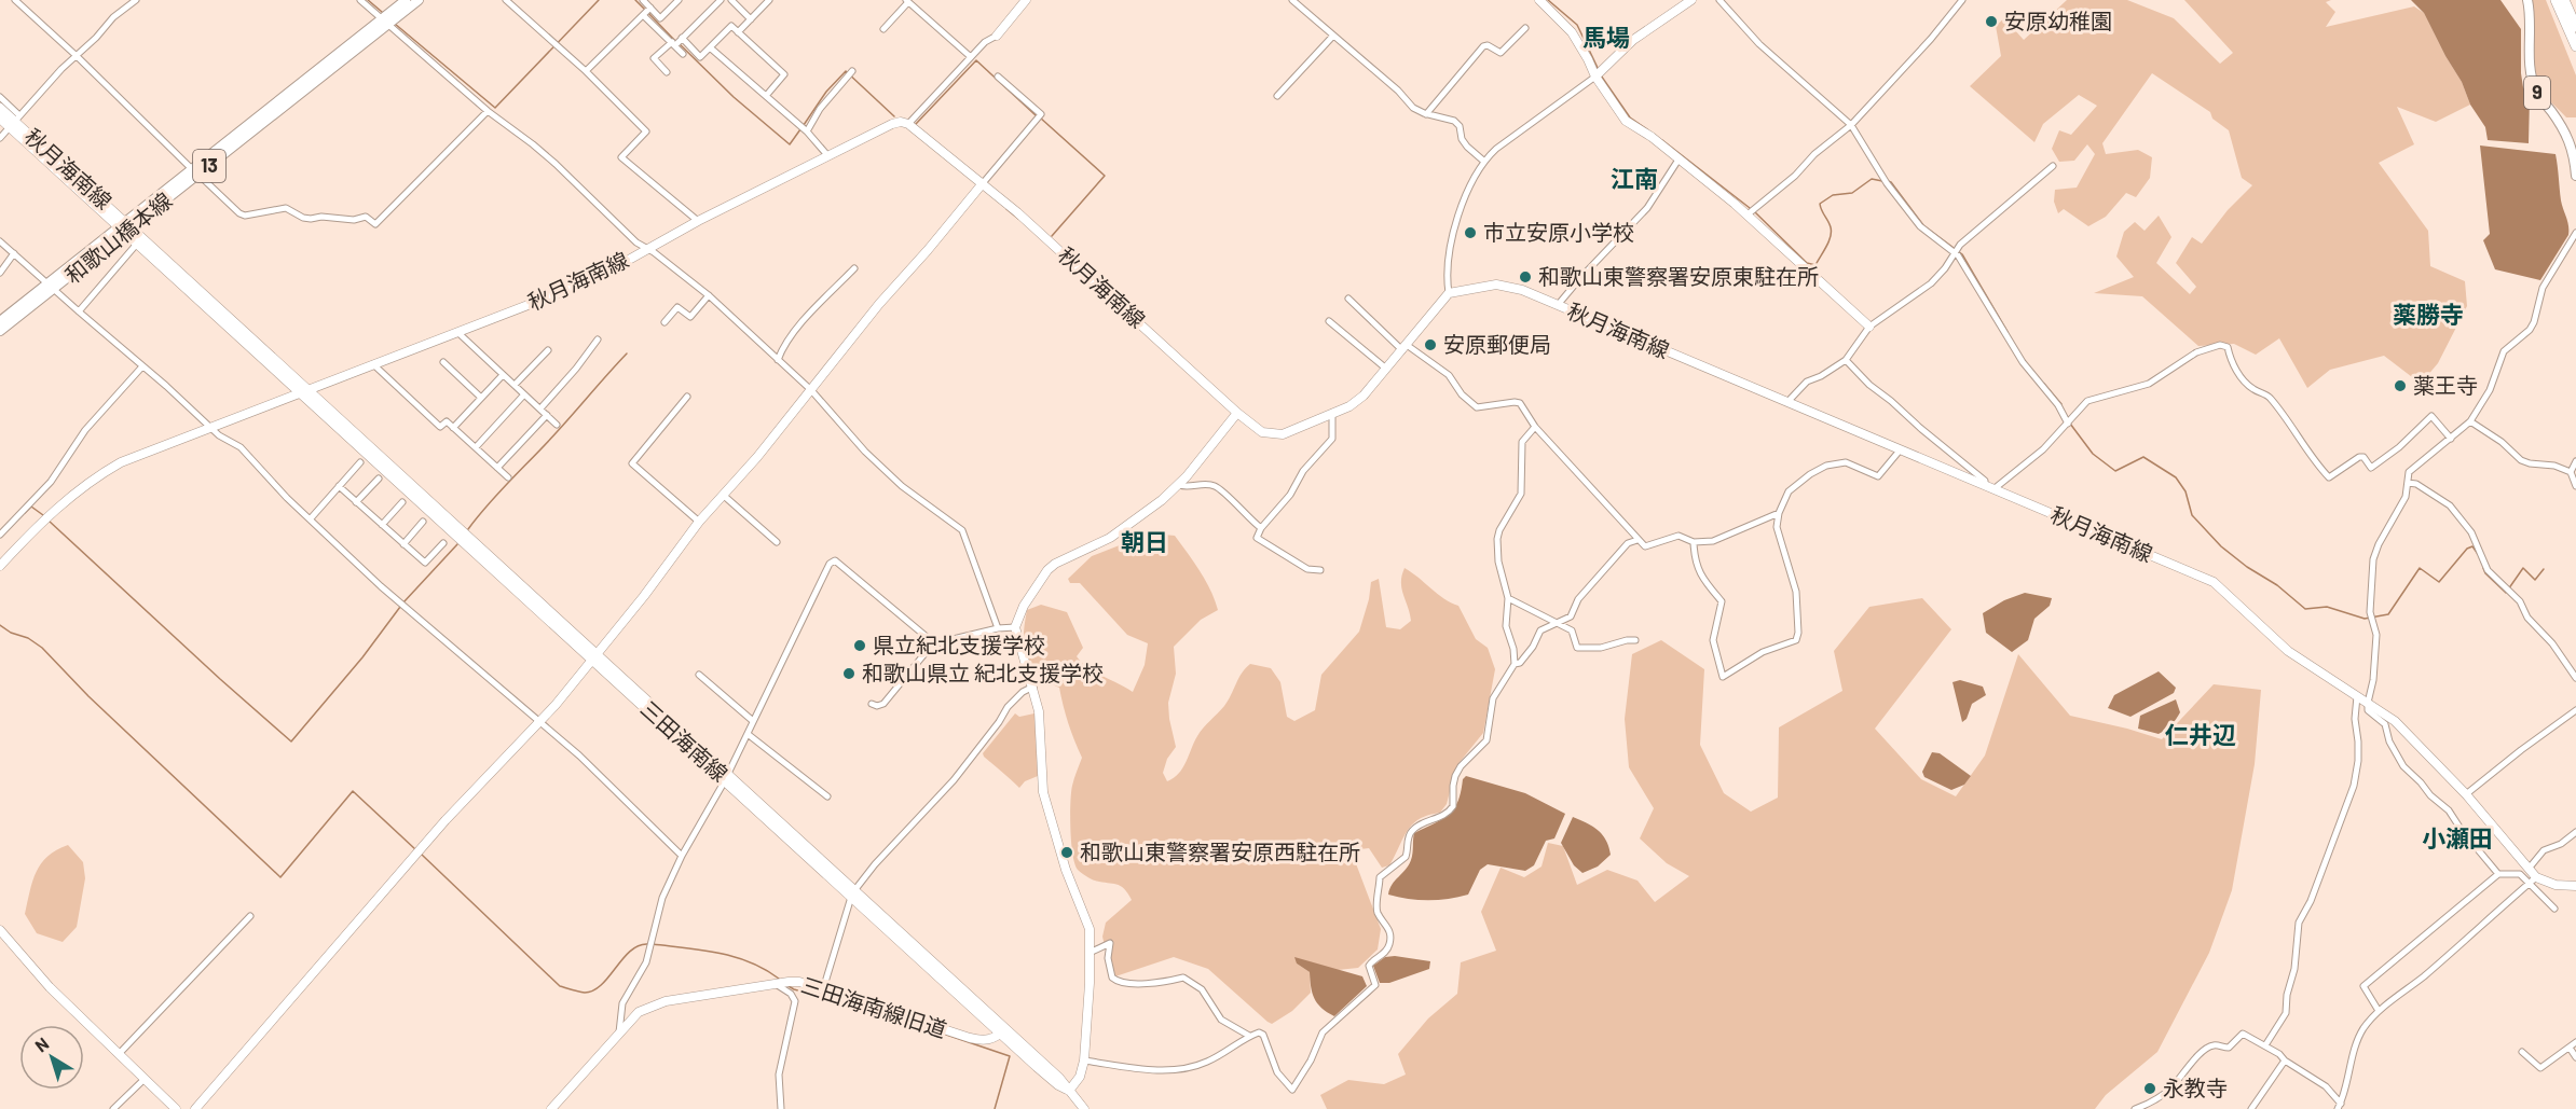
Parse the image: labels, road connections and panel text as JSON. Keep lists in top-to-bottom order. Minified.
{"streets":{"main road":["9","13","秋月海南線","和歌山橋本線","三田海南線","三田海南線旧道"]},"crossings":[["秋月海南線","和歌山橋本線"],["秋月海南線","三田海南線"],["三田海南線","三田海南線旧道"]],"districts":["馬場","江南","薬勝寺","朝日","仁井辺","小瀬田"],"places":["安原幼稚園","市立安原小学校","和歌山東警察署安原東駐在所","安原郵便局","薬王寺","県立紀北支援学校","和歌山県立 紀北支援学校","和歌山東警察署安原西駐在所","永教寺"],"north":"top left"}
